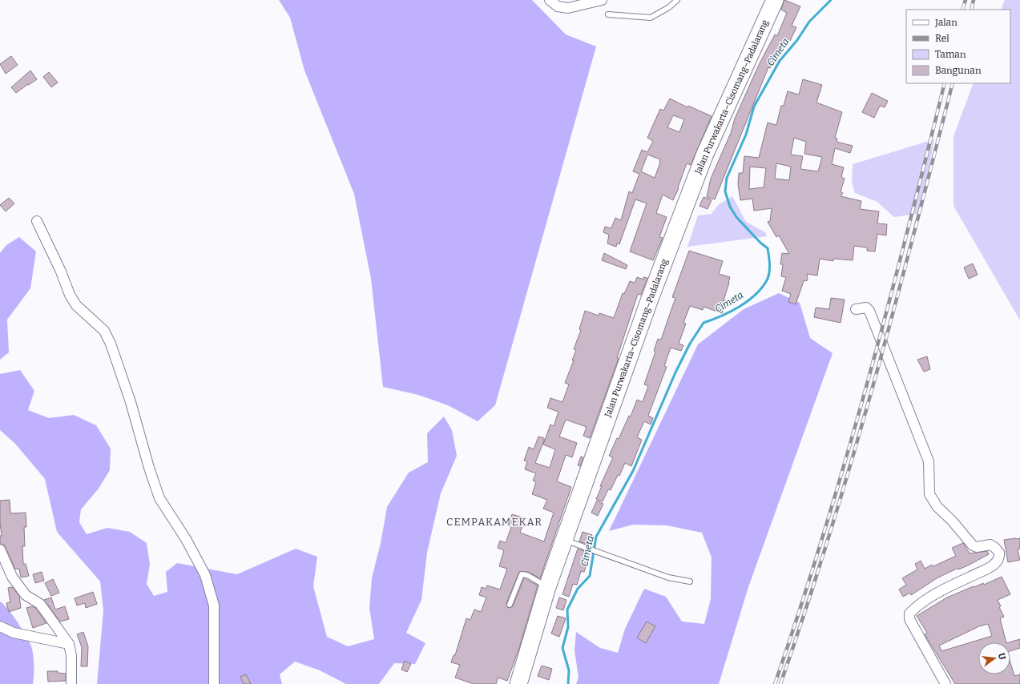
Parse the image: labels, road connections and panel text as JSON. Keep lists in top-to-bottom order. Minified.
{"streets":{"highway":["Jalan Purwakarta–Cisomang–Padalarang"]},"districts":["CEMPAKAMEKAR"],"water":["Cimeta"],"legend":["Jalan","Rel","Taman","Bangunan"],"north":"right"}
